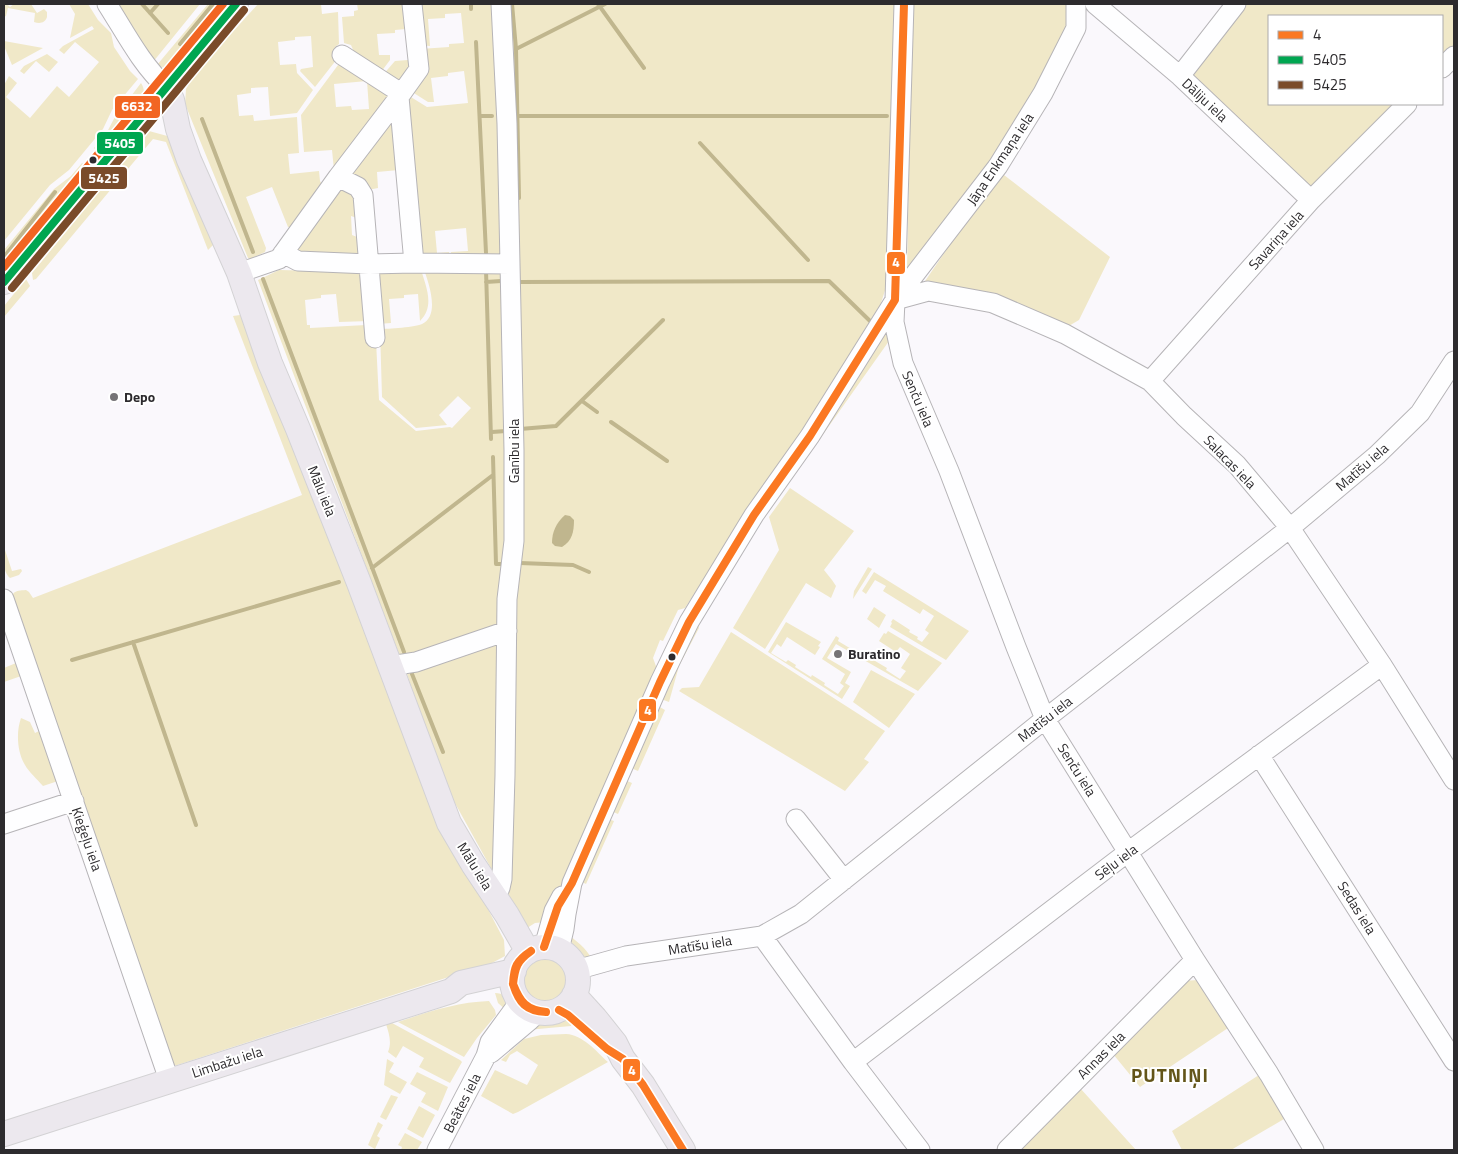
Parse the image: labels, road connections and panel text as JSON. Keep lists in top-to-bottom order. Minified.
{"streets":{"main road":["Mālu iela","Limbažu iela"],"street":["Dāliju iela","Jāņa Enkmaņa iela","Savariņa iela","Senču iela","Ganību iela","Salacas iela","Matīšu iela","Ķieģeļu iela","Sēļu iela","Sedas iela","Annas iela","Beātes iela"]},"crossings":[["Dāliju iela","Savariņa iela"],["Jāņa Enkmaņa iela","Senču iela"],["Jāņa Enkmaņa iela","Salacas iela"],["Savariņa iela","Salacas iela"],["Senču iela","Salacas iela"],["Senču iela","Matīšu iela"],["Senču iela","Sēļu iela"],["Senču iela","Annas iela"],["Ganību iela","Mālu iela"],["Salacas iela","Matīšu iela"],["Salacas iela","Sēļu iela"],["Matīšu iela","Mālu iela"],["Ķieģeļu iela","Limbažu iela"],["Sēļu iela","Sedas iela"],["Limbažu iela","Beātes iela"]],"districts":["PUTNIŅI"],"places":["Depo","Buratino"],"lines":["transit line 4","transit line 5405","transit line 6632","transit line 5425"],"legend":["4","5405","5425"]}
